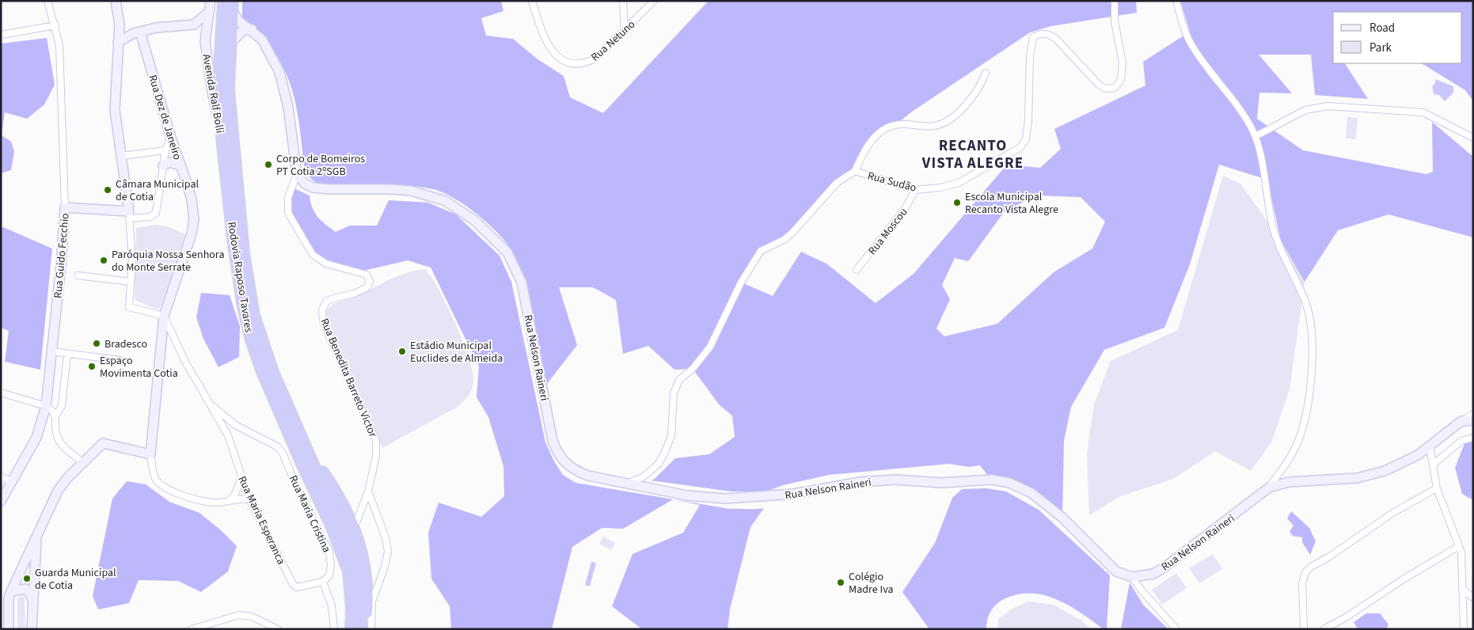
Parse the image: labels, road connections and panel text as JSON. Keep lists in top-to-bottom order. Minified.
{"streets":{"highway":["Rodovia Raposo Tavares"],"main road":["Avenida Ralf Bolli","Rua Dez de Janeiro","Rua Guido Fecchio","Rua Nelson Raineri"],"street":["Rua Netuno","Rua Sudão","Rua Moscou","Rua Benedita Barreto Victor","Rua Maria Cristina","Rua Maria Esperanca"]},"crossings":[["Avenida Ralf Bolli","Rodovia Raposo Tavares"],["Rua Sudão","Rua Moscou"],["Rua Sudão","Rua Nelson Raineri"],["Rua Nelson Raineri","Rua Benedita Barreto Victor"],["Rua Maria Cristina","Rua Maria Esperanca"]],"districts":["RECANTO VISTA ALEGRE"],"places":["Corpo de Bomeiros PT Cotia 2ºSGB","Câmara Municipal de Cotia","Escola Municipal Recanto Vista Alegre","Paróquia Nossa Senhora do Monte Serrate","Bradesco","Estádio Municipal Euclides de Almeida","Espaço Movimenta Cotia","Guarda Municipal de Cotia","Colégio Madre Iva"],"legend":["Road","Park"]}
